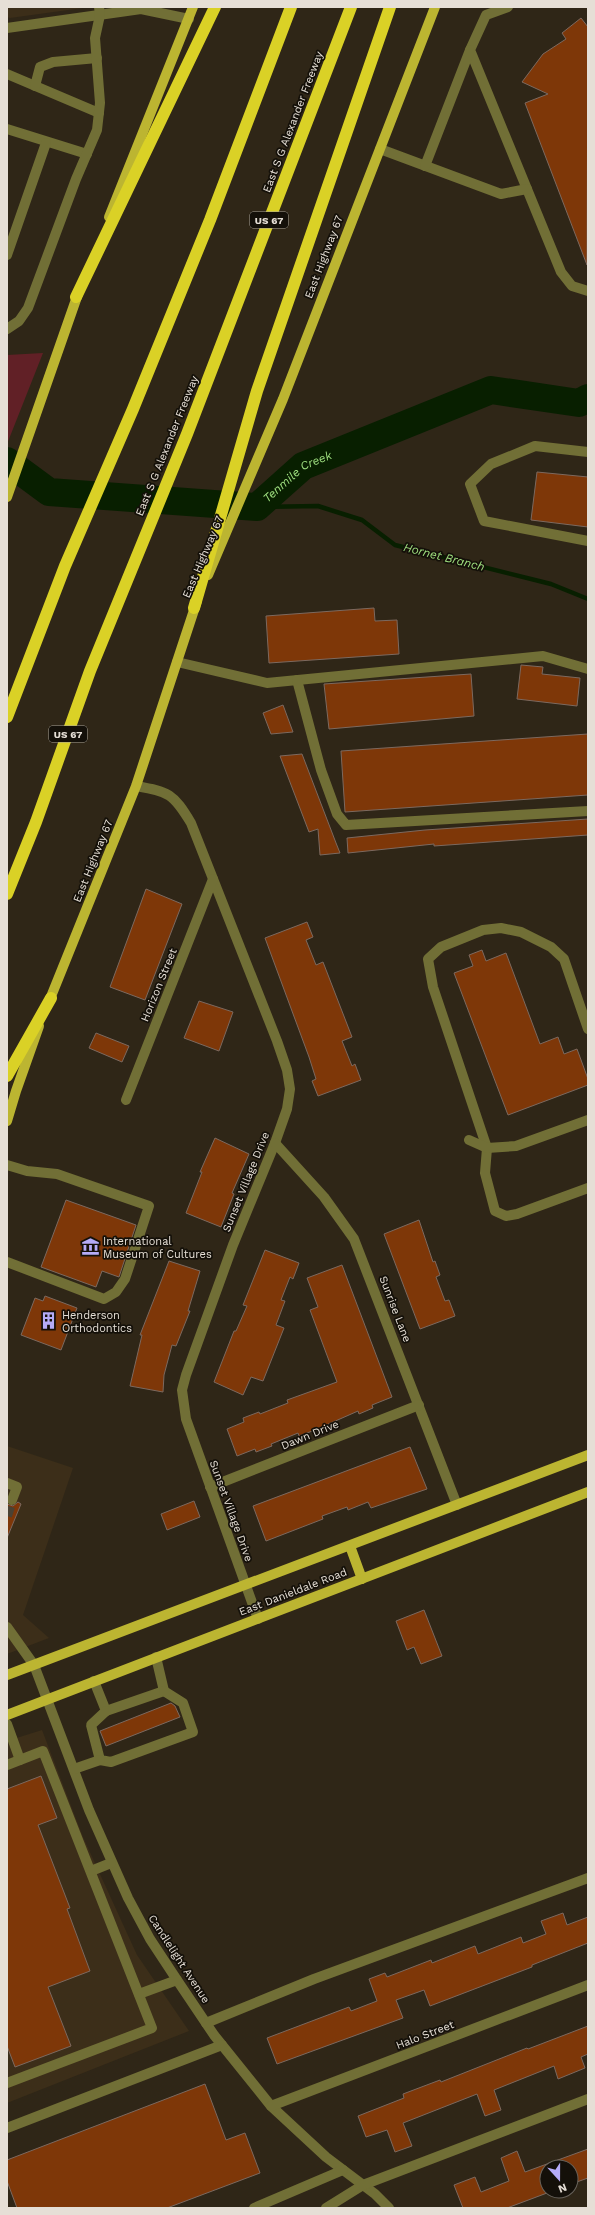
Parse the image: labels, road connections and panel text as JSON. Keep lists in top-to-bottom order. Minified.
{"streets":{"highway":["East S G Alexander Freeway","US 67"],"main road":["East Highway 67","East Danieldale Road"],"street":["Horizon Street","Sunset Village Drive","Sunrise Lane","Dawn Drive","Candlelight Avenue","Halo Street"]},"crossings":[["East Highway 67","Sunset Village Drive"],["Horizon Street","Sunset Village Drive"],["Sunset Village Drive","Sunrise Lane"],["Sunset Village Drive","Dawn Drive"],["Sunset Village Drive","East Danieldale Road"],["Sunrise Lane","Dawn Drive"],["East Danieldale Road","Candlelight Avenue"],["Candlelight Avenue","Halo Street"]],"water":["Tenmile Creek","Hornet Branch"],"places":{"museum":["International Museum of Cultures"],"building":["Henderson Orthodontics"]},"north":"bottom"}
